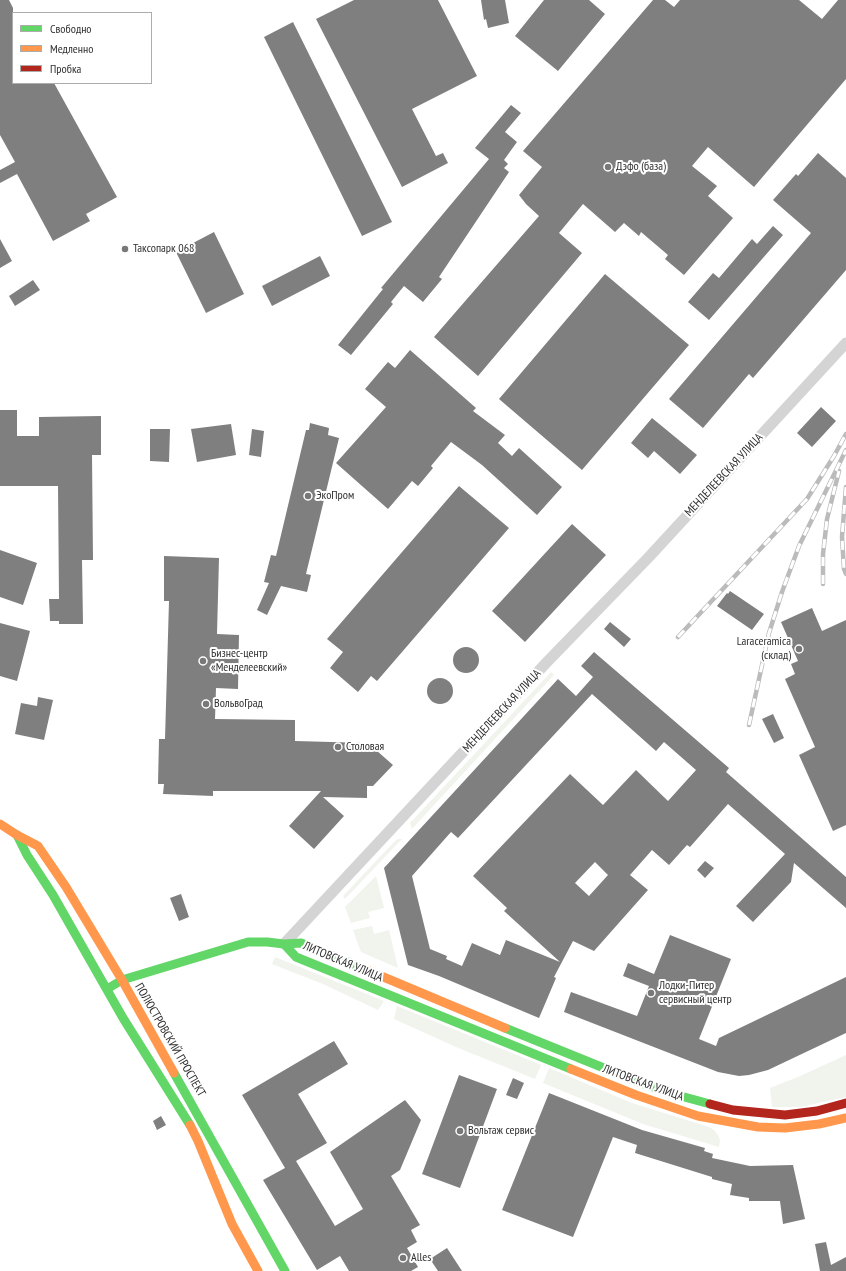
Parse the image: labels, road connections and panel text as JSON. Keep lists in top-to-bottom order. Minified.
{"streets":{"street":["МЕНДЕЛЕЕВСКАЯ УЛИЦА","ЛИТОВСКАЯ УЛИЦА","ПОЛЮСТРОВСКИЙ ПРОСПЕКТ"]},"crossings":[["МЕНДЕЛЕЕВСКАЯ УЛИЦА","ЛИТОВСКАЯ УЛИЦА"]],"places":["Дэфо (база)","Таксопарк 068","ЭкоПром","Laraceramica (склад)","Бизнес-центр «Менделеевский»","ВольвоГрад","Столовая","Лодки-Питер сервисный центр","Вольтаж сервис","Alles"],"legend":["Свободно","Медленно","Пробка"]}
